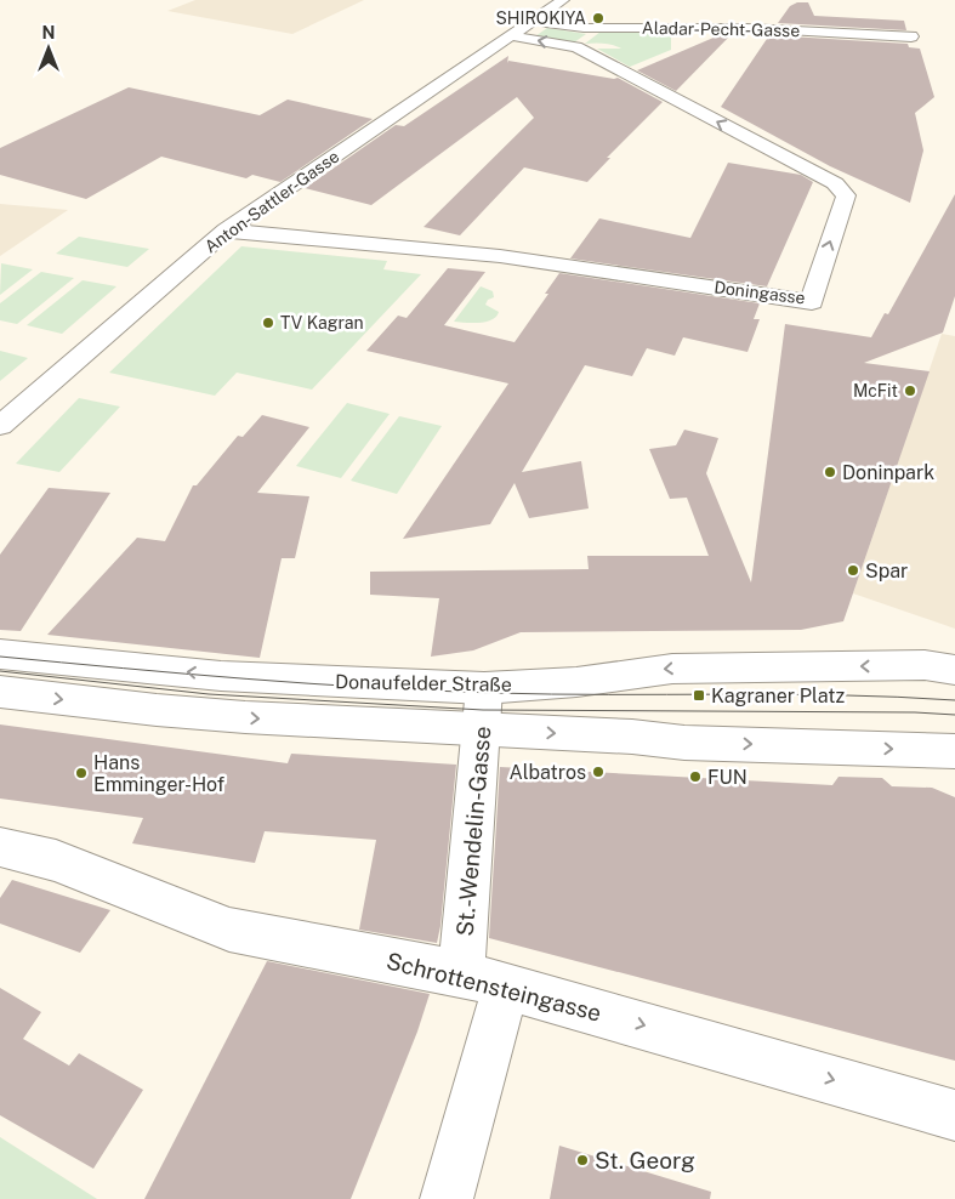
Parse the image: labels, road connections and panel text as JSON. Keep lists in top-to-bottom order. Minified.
{"streets":{"street":["Aladar-Pecht-Gasse","Anton-Sattler-Gasse","Doningasse","Donaufelder Straße","St.-Wendelin-Gasse","Schrottensteingasse"]},"crossings":[["Aladar-Pecht-Gasse","Anton-Sattler-Gasse"],["Anton-Sattler-Gasse","Doningasse"],["Donaufelder Straße","St.-Wendelin-Gasse"],["St.-Wendelin-Gasse","Schrottensteingasse"]],"one_way":["Schrottensteingasse"],"places":{"other":["SHIROKIYA","TV Kagran","McFit","Doninpark","Spar","Albatros","Hans Emminger-Hof","FUN","St. Georg"],"transit":["Kagraner Platz"]},"north":"top"}
